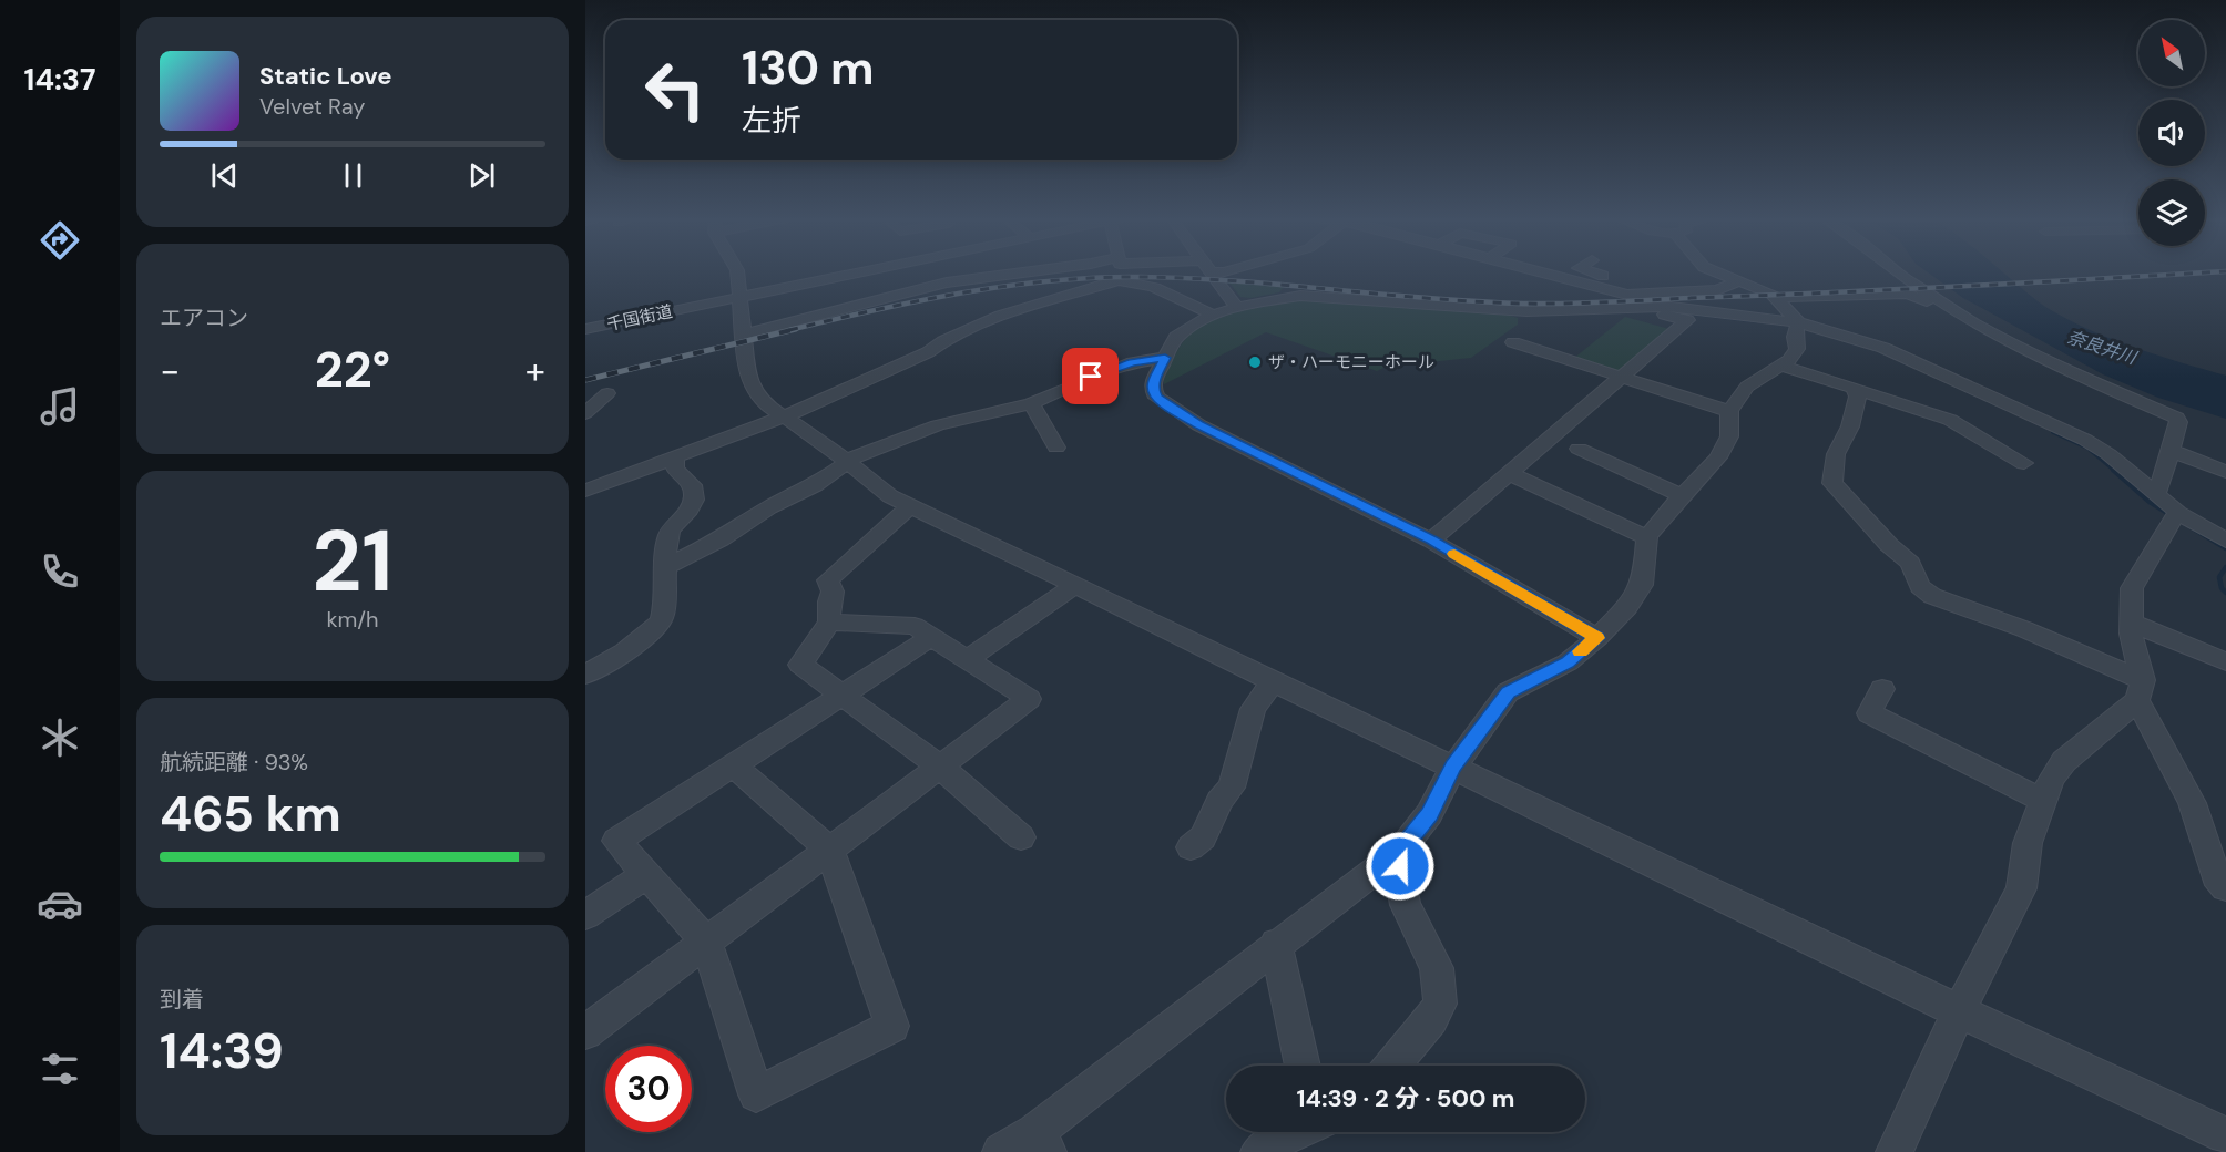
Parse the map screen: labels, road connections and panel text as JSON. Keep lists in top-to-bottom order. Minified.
{"streets":{"street":["千国街道"]},"water":["奈良井川"],"places":["ザ・ハーモニーホール"],"north":"top left","page":{"tabs":"14:37","turn":["130 m","左折"],"song":["Static Love","Velvet Ray"],"tile":["エアコン",["21","km/h"],["航続距離 · 93%","465 km"],["到着","14:39"]],"heat":["−","22°","+"],"limit":"30","trip":"14:39 · 2 分 · 500 m"}}
